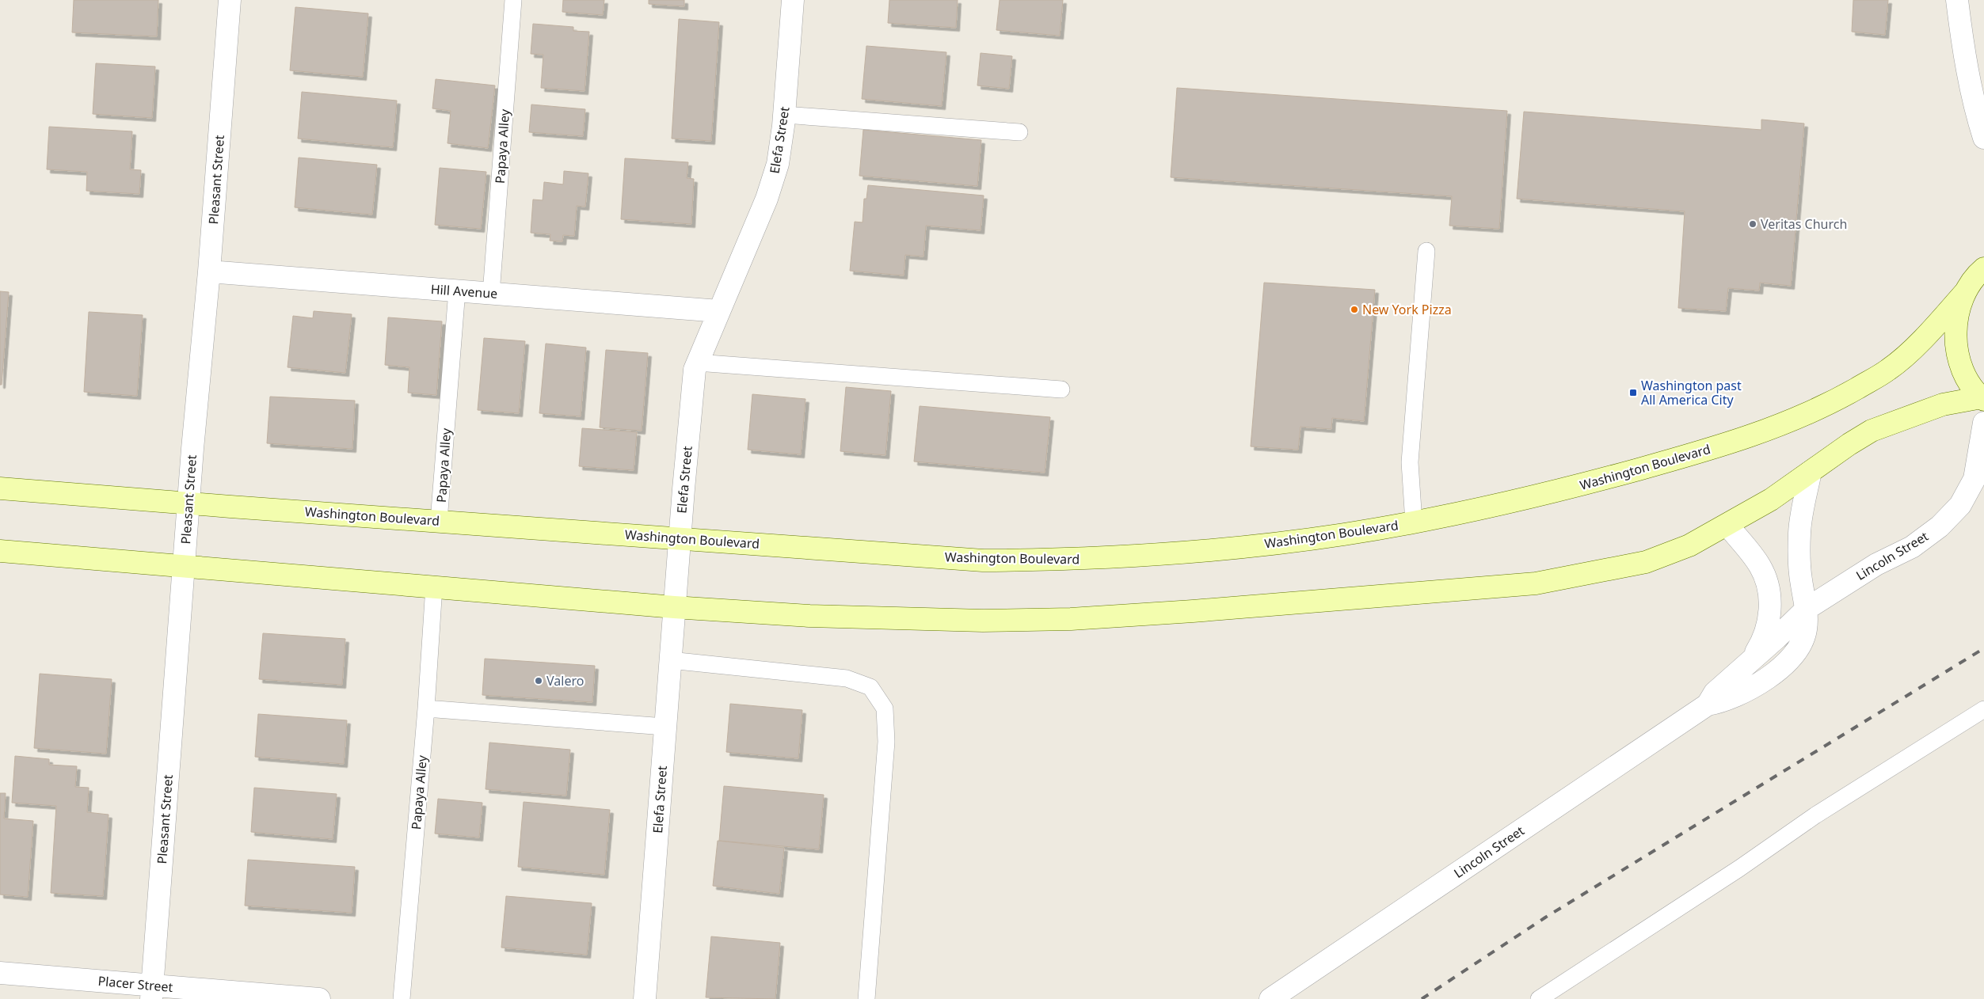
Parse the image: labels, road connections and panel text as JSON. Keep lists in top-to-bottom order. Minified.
{"streets":{"main road":["Washington Boulevard"],"street":["Elefa Street","Pleasant Street","Hill Avenue","Lincoln Street","Placer Street"],"lane":["Papaya Alley"]},"crossings":[["Elefa Street","Hill Avenue"],["Elefa Street","Washington Boulevard"],["Papaya Alley","Hill Avenue"],["Papaya Alley","Washington Boulevard"],["Pleasant Street","Hill Avenue"],["Pleasant Street","Washington Boulevard"],["Pleasant Street","Placer Street"]],"places":{"other":["Veritas Church","New York Pizza","Valero"],"transit":["Washington past All America City"]}}
